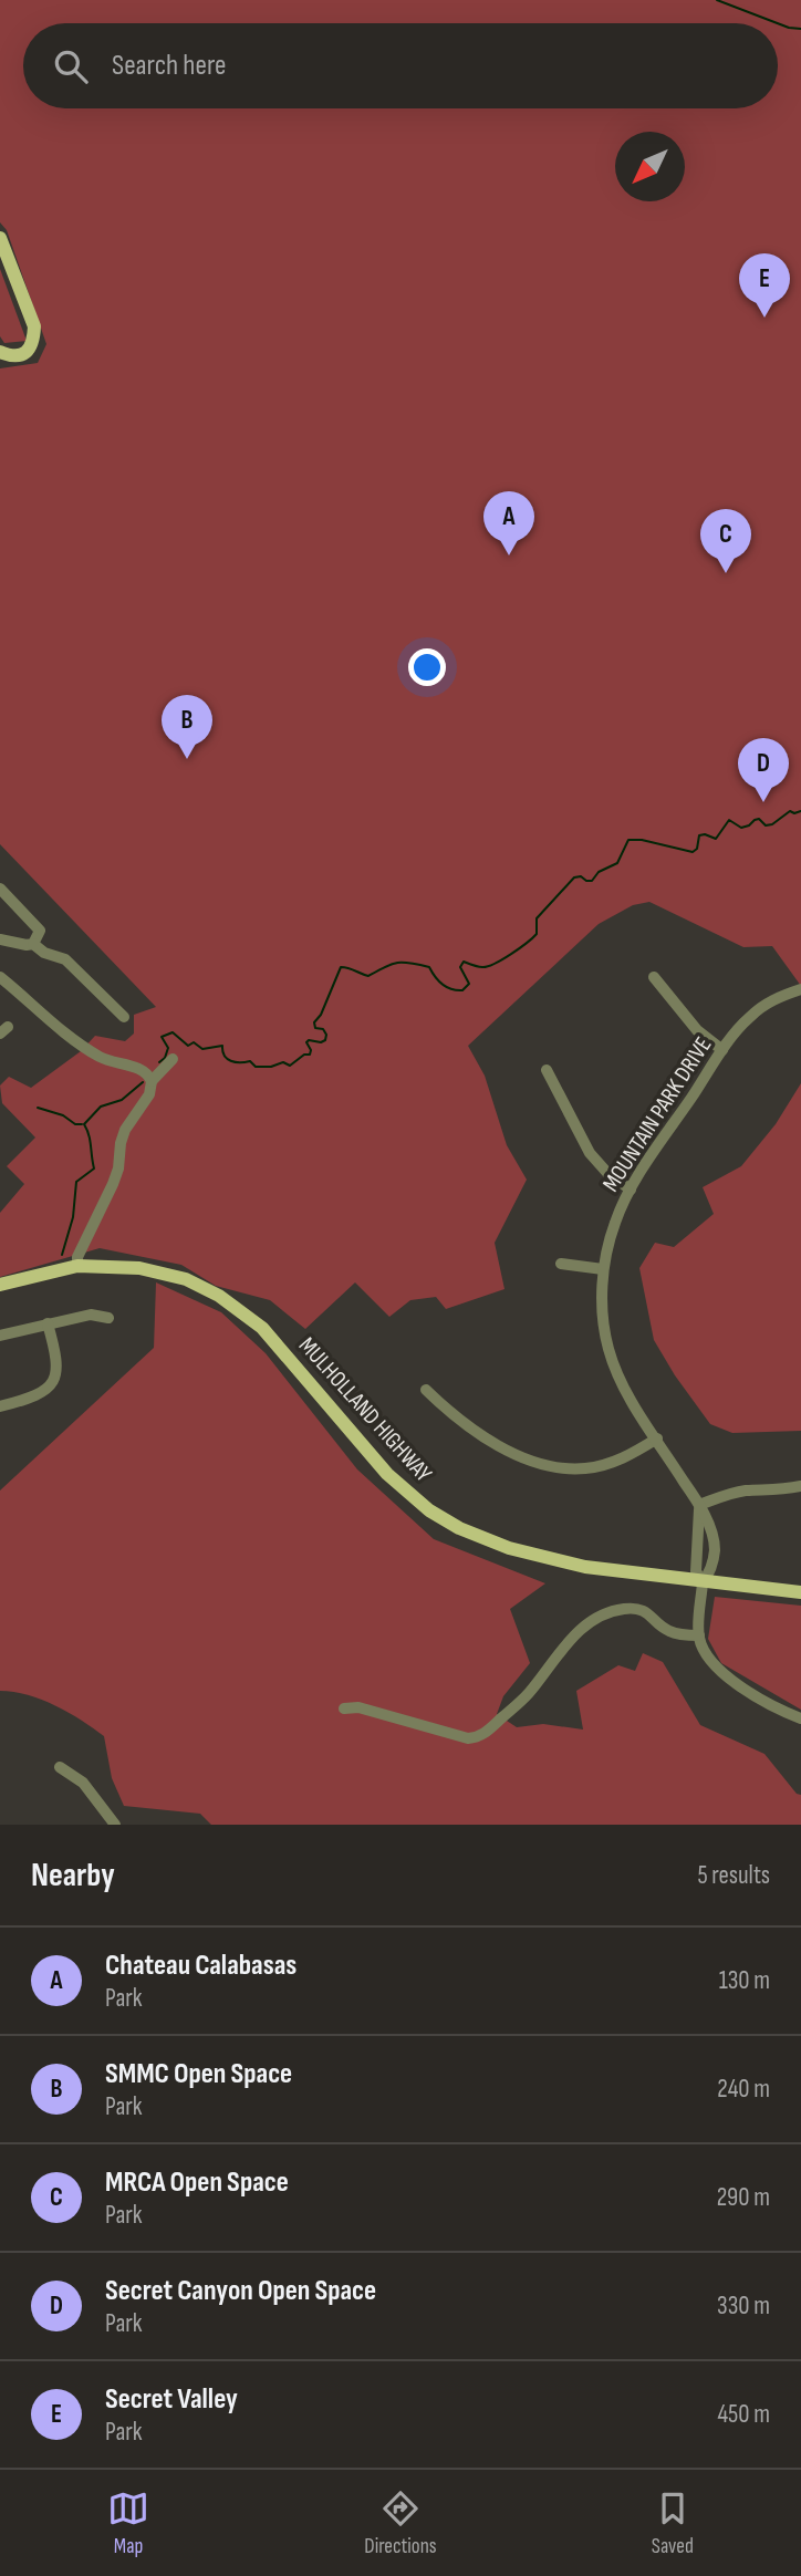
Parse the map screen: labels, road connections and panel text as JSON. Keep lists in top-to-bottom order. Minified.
{"streets":{"main road":["MULHOLLAND HIGHWAY"],"street":["MOUNTAIN PARK DRIVE"]},"north":"bottom left","page":{"search":"Search here","pins":["E","A","C","B","D"],"heading":["Nearby","5 results"],"list":[{"mark":"A","name":"Chateau Calabasas","note":"Park","value":"130 m"},{"mark":"B","name":"SMMC Open Space","note":"Park","value":"240 m"},{"mark":"C","name":"MRCA Open Space","note":"Park","value":"290 m"},{"mark":"D","name":"Secret Canyon Open Space","note":"Park","value":"330 m"},{"mark":"E","name":"Secret Valley","note":"Park","value":"450 m"}],"nav":["Map","Directions","Saved"]}}
